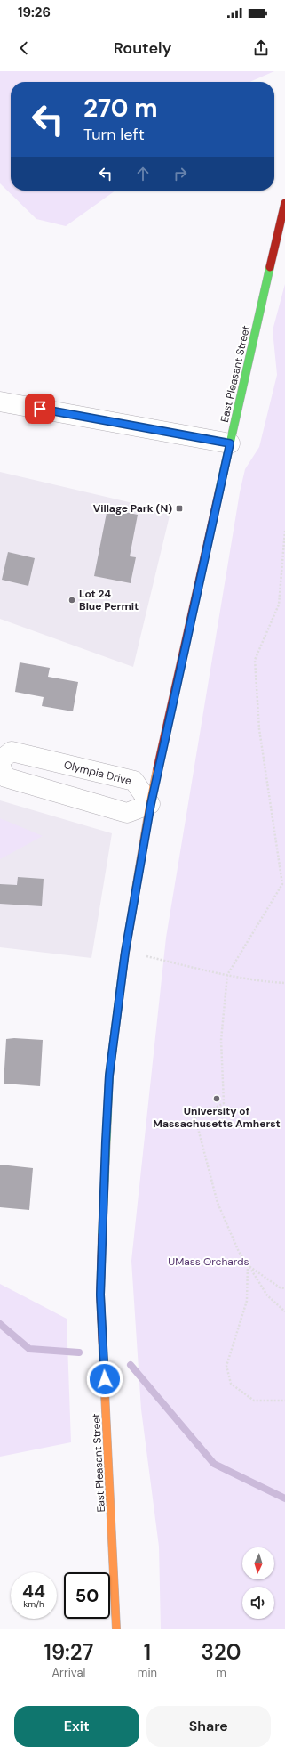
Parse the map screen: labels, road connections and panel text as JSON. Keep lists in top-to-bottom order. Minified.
{"streets":{"main road":["East Pleasant Street"],"street":["Olympia Drive"]},"crossings":[["East Pleasant Street","Olympia Drive"]],"parks":["UMass Orchards"],"places":{"transit":["Village Park (N)"],"other":["Lot 24 Blue Permit","University of Massachusetts Amherst"]},"north":"bottom","page":{"status":"19:26","header":"Routely","turn":["270 m","Turn left"],"speed":"44 km/h","limit":"50","eta":["19:27","Arrival","1","min","320","m"],"buttons":["Exit","Share"]}}
